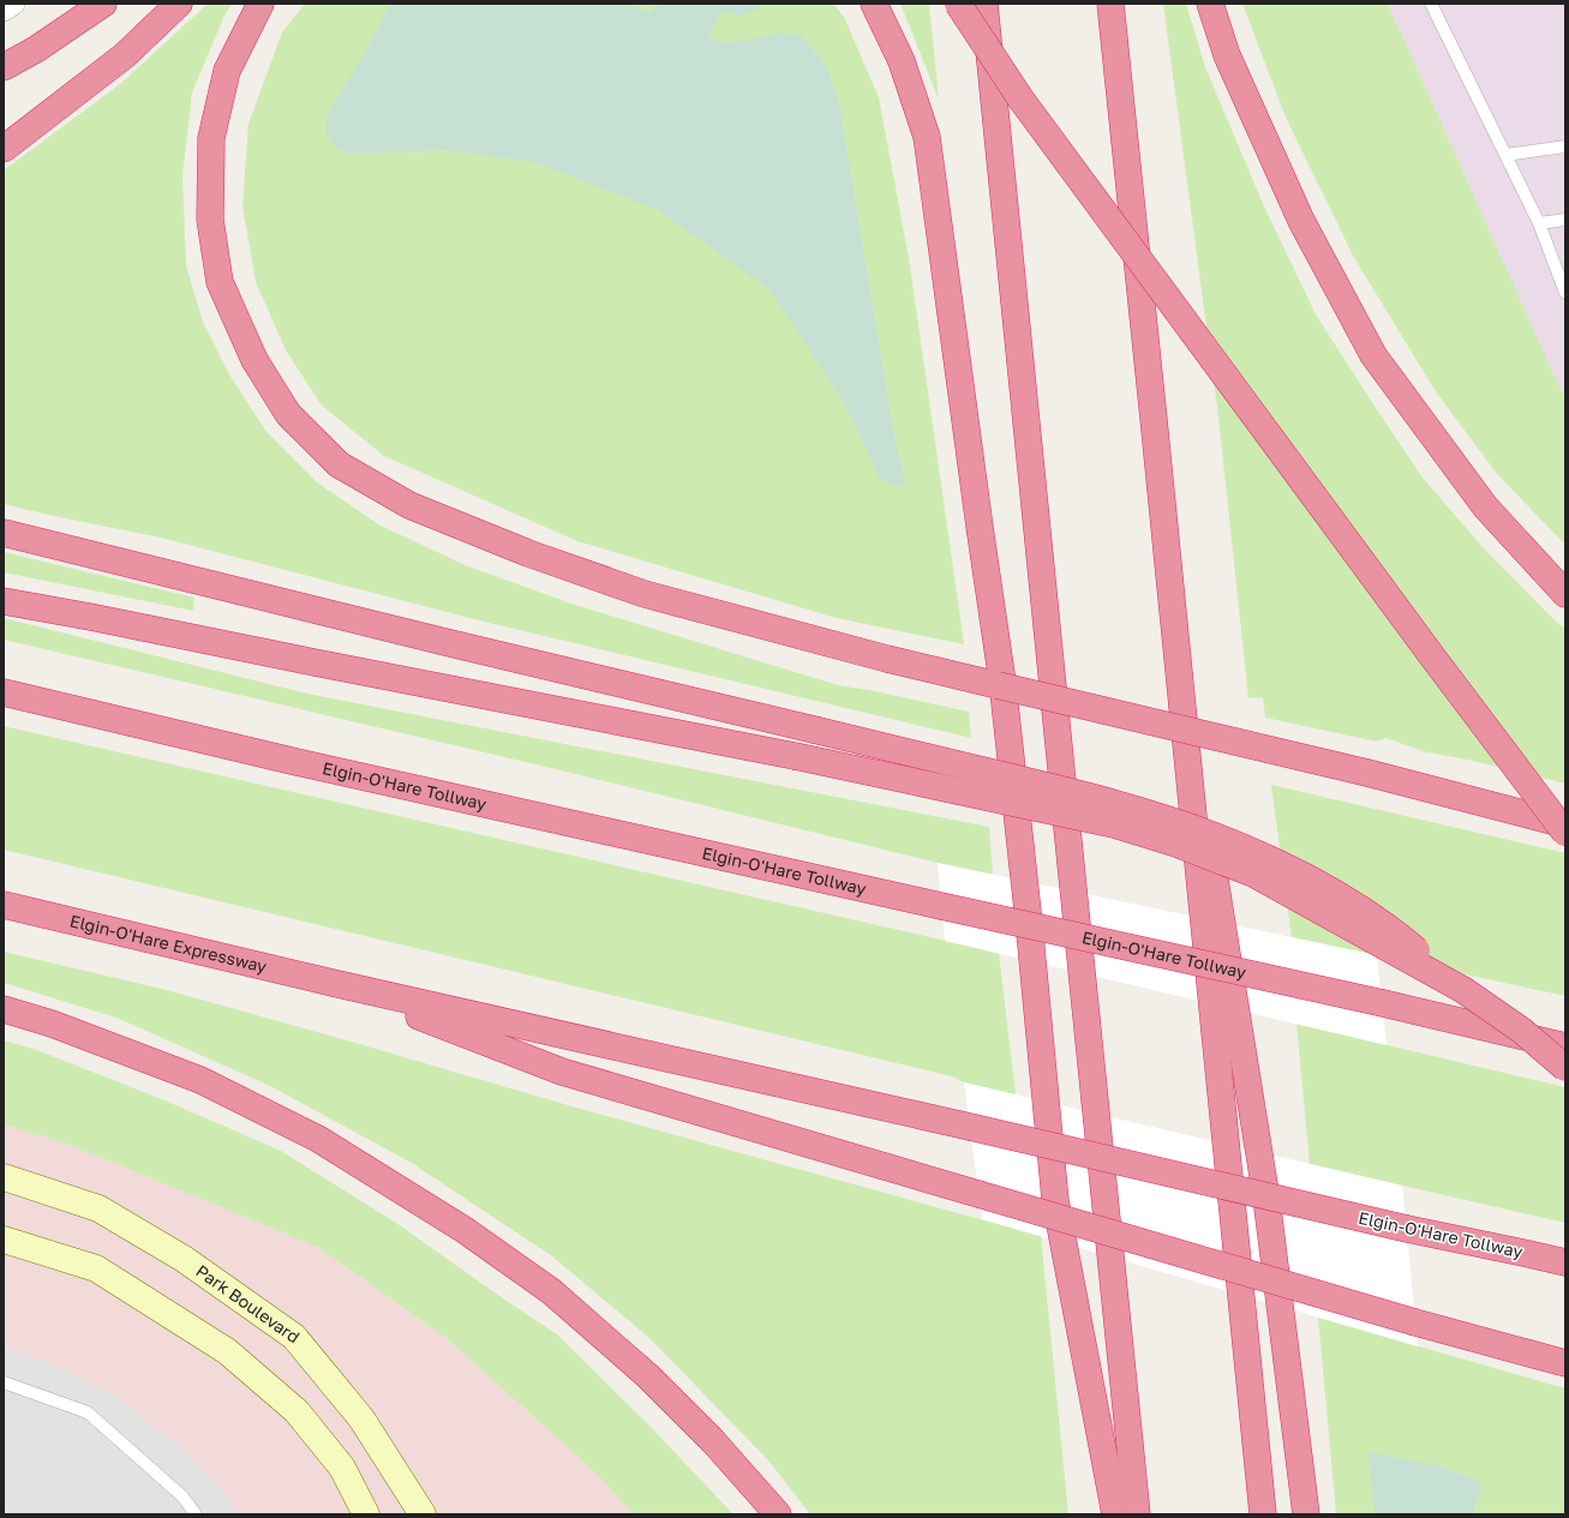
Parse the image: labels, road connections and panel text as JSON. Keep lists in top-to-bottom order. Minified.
{"streets":{"highway":["Elgin-O'Hare Tollway","Elgin-O'Hare Expressway"],"street":["Park Boulevard"]},"crossings":[["Elgin-O'Hare Tollway","Elgin-O'Hare Expressway"]]}
